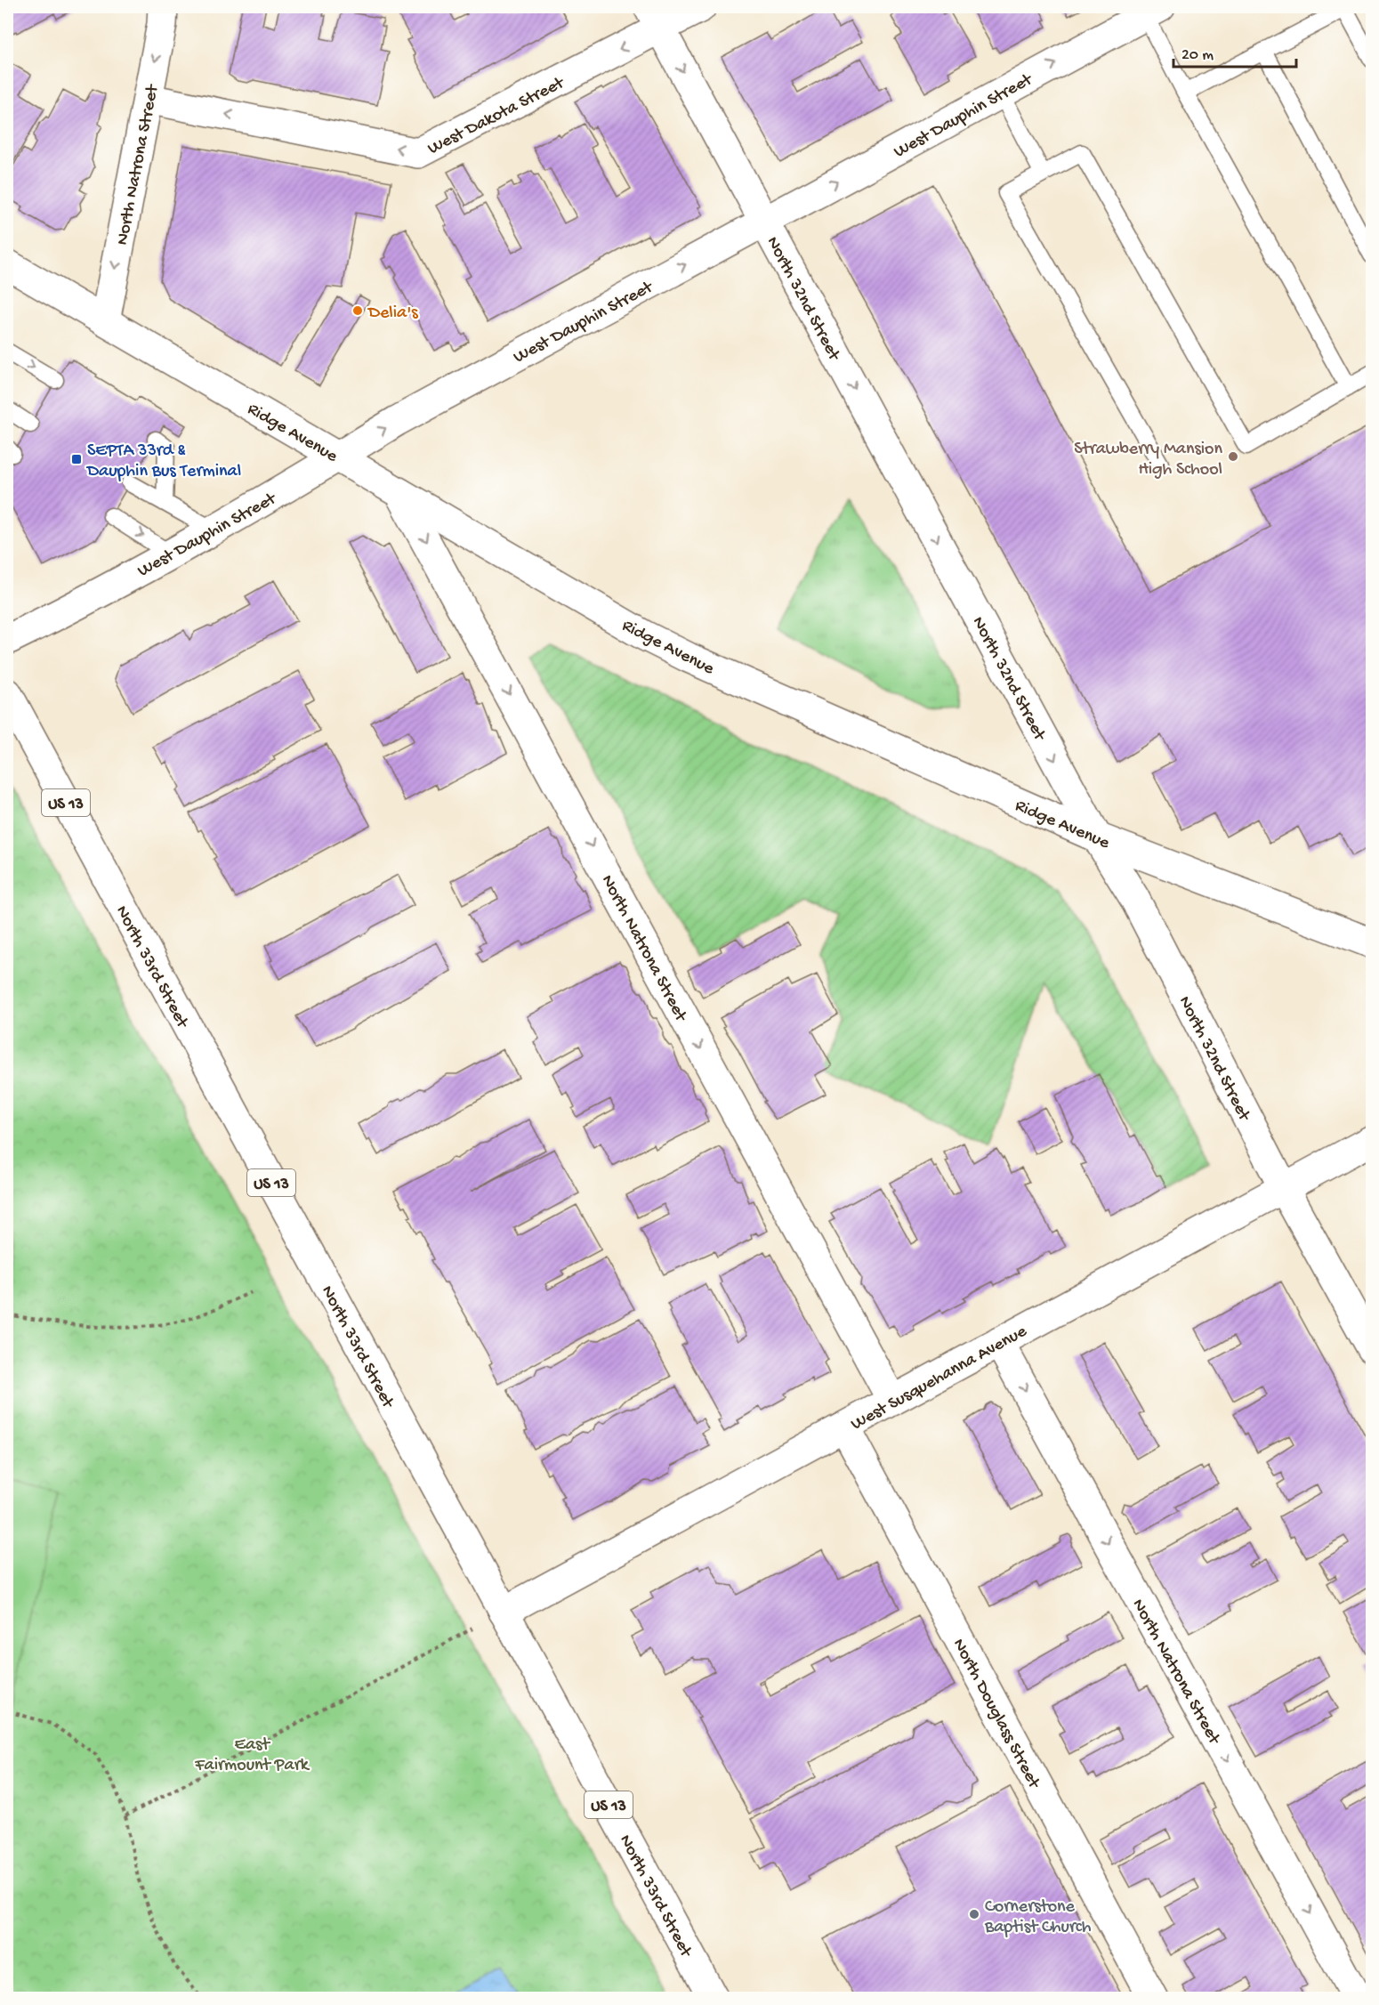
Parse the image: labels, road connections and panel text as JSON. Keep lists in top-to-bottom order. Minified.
{"streets":{"street":["West Dakota Street","West Dauphin Street","North Natrona Street","North 32nd Street","Ridge Avenue","US 13","North 33rd Street","West Susquehanna Avenue","North Douglass Street"]},"crossings":[["West Dakota Street","North Natrona Street"],["West Dakota Street","North 32nd Street"],["West Dauphin Street","North 32nd Street"],["West Dauphin Street","Ridge Avenue"],["North Natrona Street","Ridge Avenue"],["North Natrona Street","West Susquehanna Avenue"],["North 32nd Street","Ridge Avenue"],["North 32nd Street","West Susquehanna Avenue"],["North 33rd Street","West Susquehanna Avenue"],["West Susquehanna Avenue","North Douglass Street"]],"one_way":["West Dakota Street","West Dauphin Street","North Natrona Street","North 32nd Street"],"parks":["East Fairmount Park"],"places":{"other":["Delia's","Strawberry Mansion High School","Cornerstone Baptist Church"],"transit":["SEPTA 33rd & Dauphin Bus Terminal"]},"scale_bar":"20 m"}
